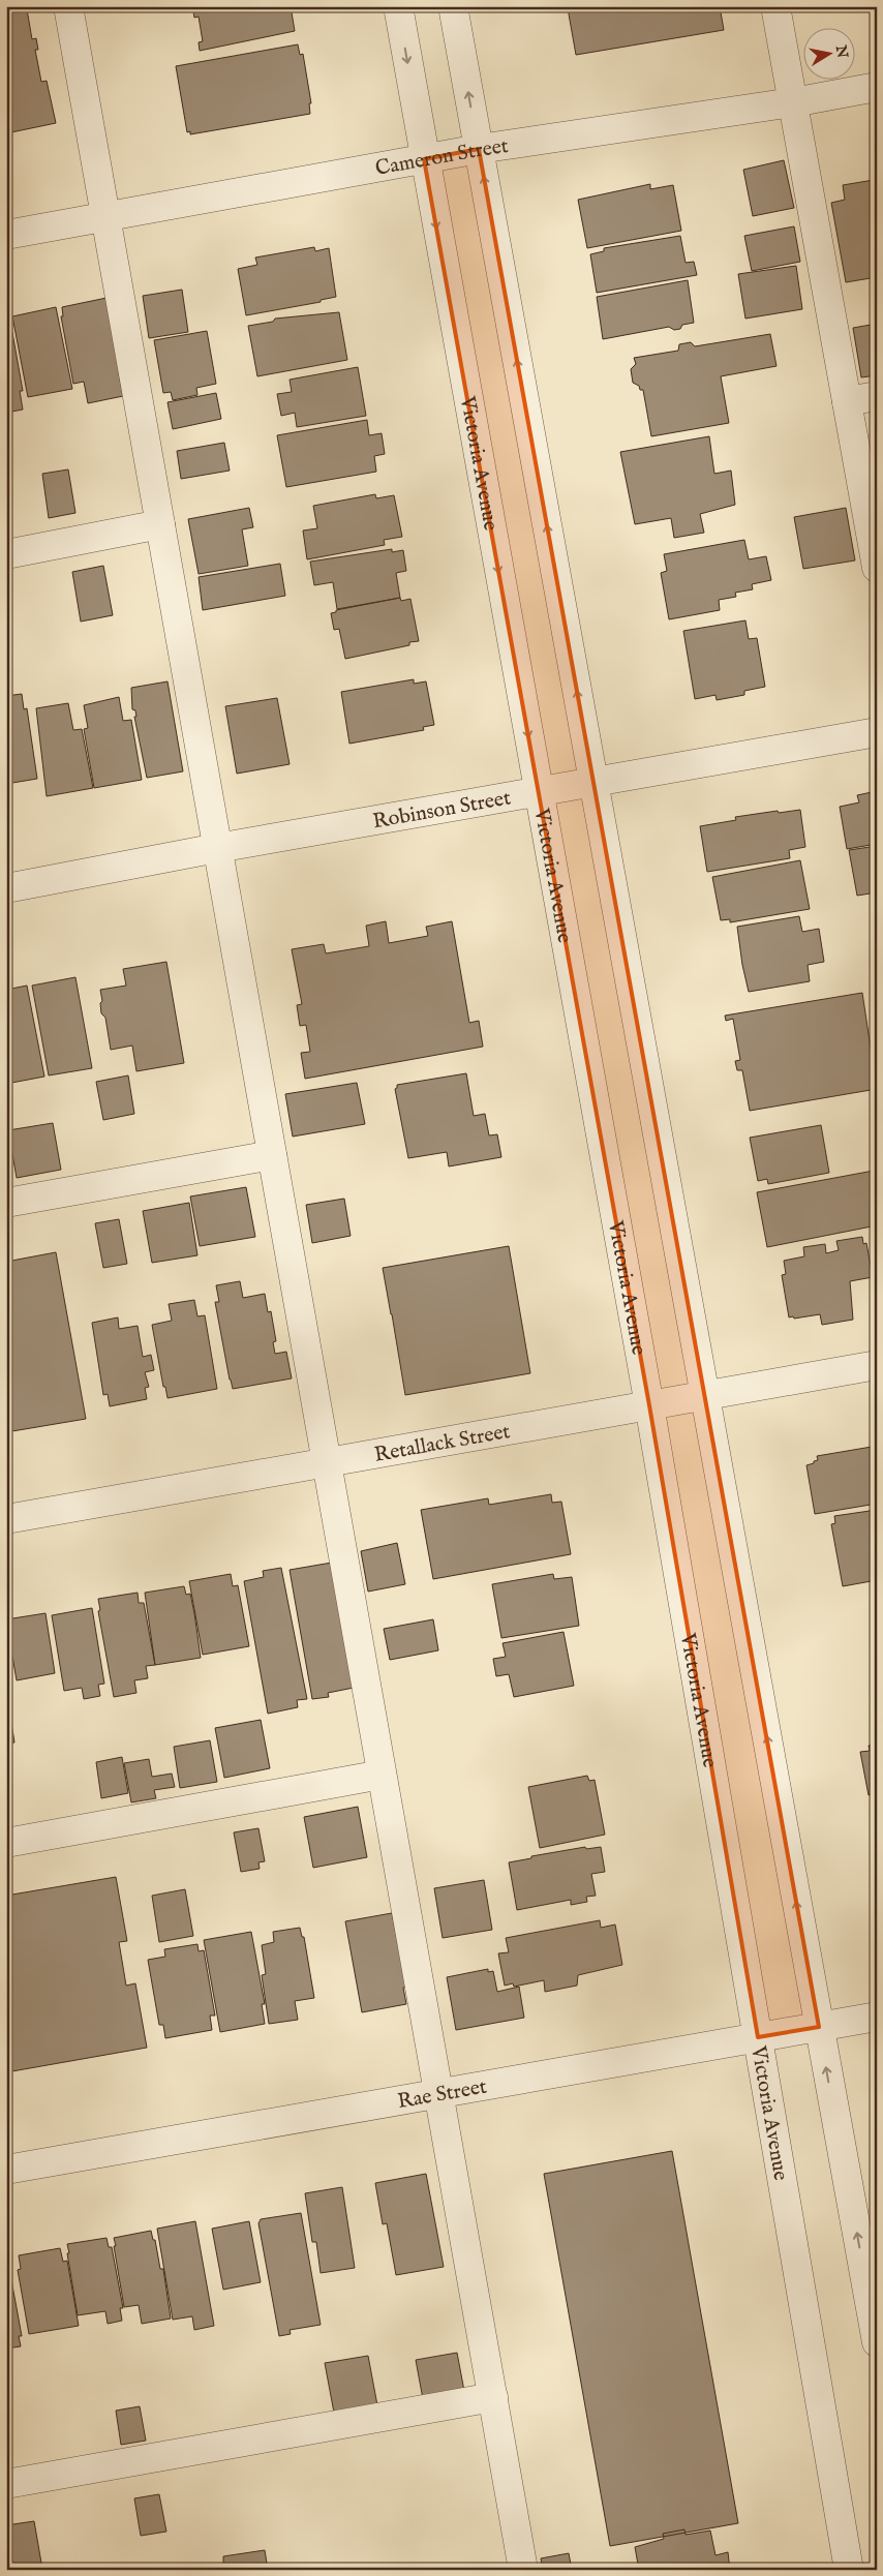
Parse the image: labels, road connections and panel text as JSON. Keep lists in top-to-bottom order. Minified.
{"streets":{"street":["Cameron Street","Victoria Avenue","Robinson Street","Retallack Street","Rae Street"]},"crossings":[["Cameron Street","Victoria Avenue"],["Victoria Avenue","Robinson Street"],["Victoria Avenue","Retallack Street"],["Victoria Avenue","Rae Street"]],"north":"right"}
